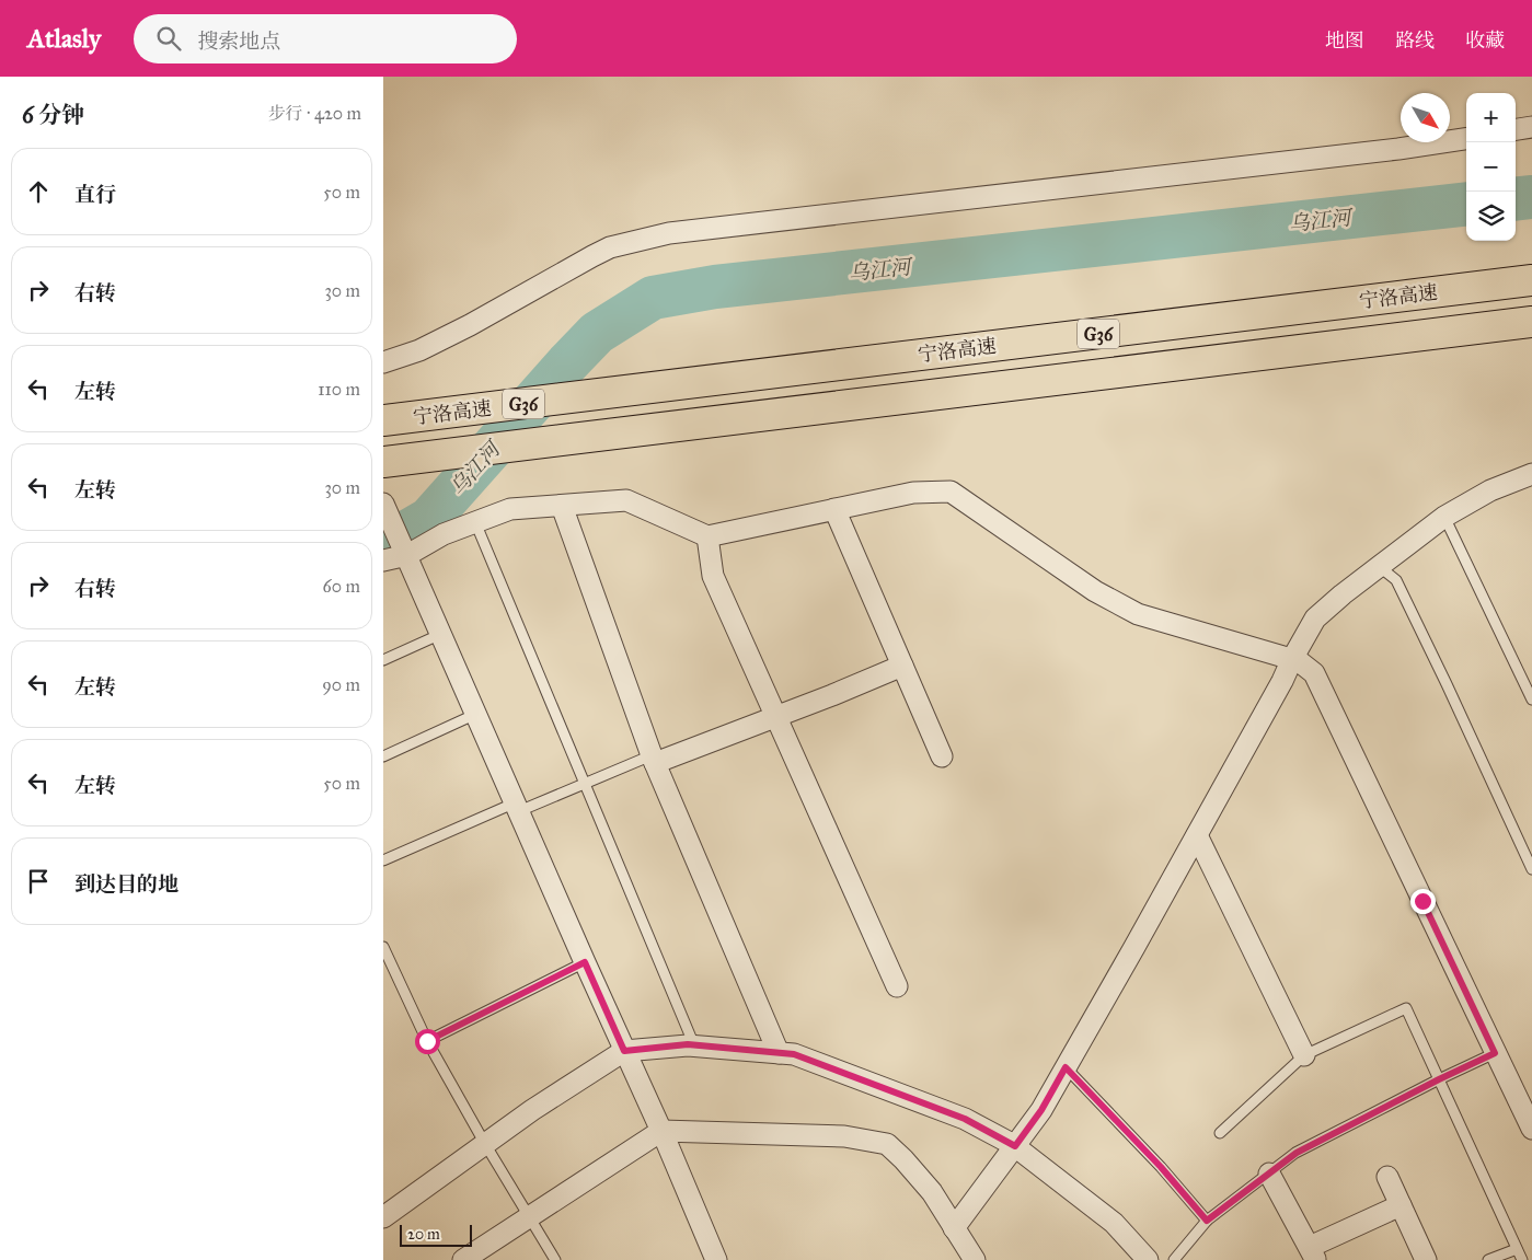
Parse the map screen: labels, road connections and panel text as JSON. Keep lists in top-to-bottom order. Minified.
{"streets":{"highway":["宁洛高速","G36"]},"water":["乌江河"],"scale_bar":"20 m","north":"bottom right","page":{"header":"Atlasly","search":"搜索地点","nav":["地图","路线","收藏"],"heading":["6 分钟","步行 · 420 m"],"map_buttons":["+","−"],"list":[["直行","50 m"],["右转","30 m"],["左转","110 m"],["左转","30 m"],["右转","60 m"],["左转","90 m"],["左转","50 m"],"到达目的地"],"scale":"20 m"}}
